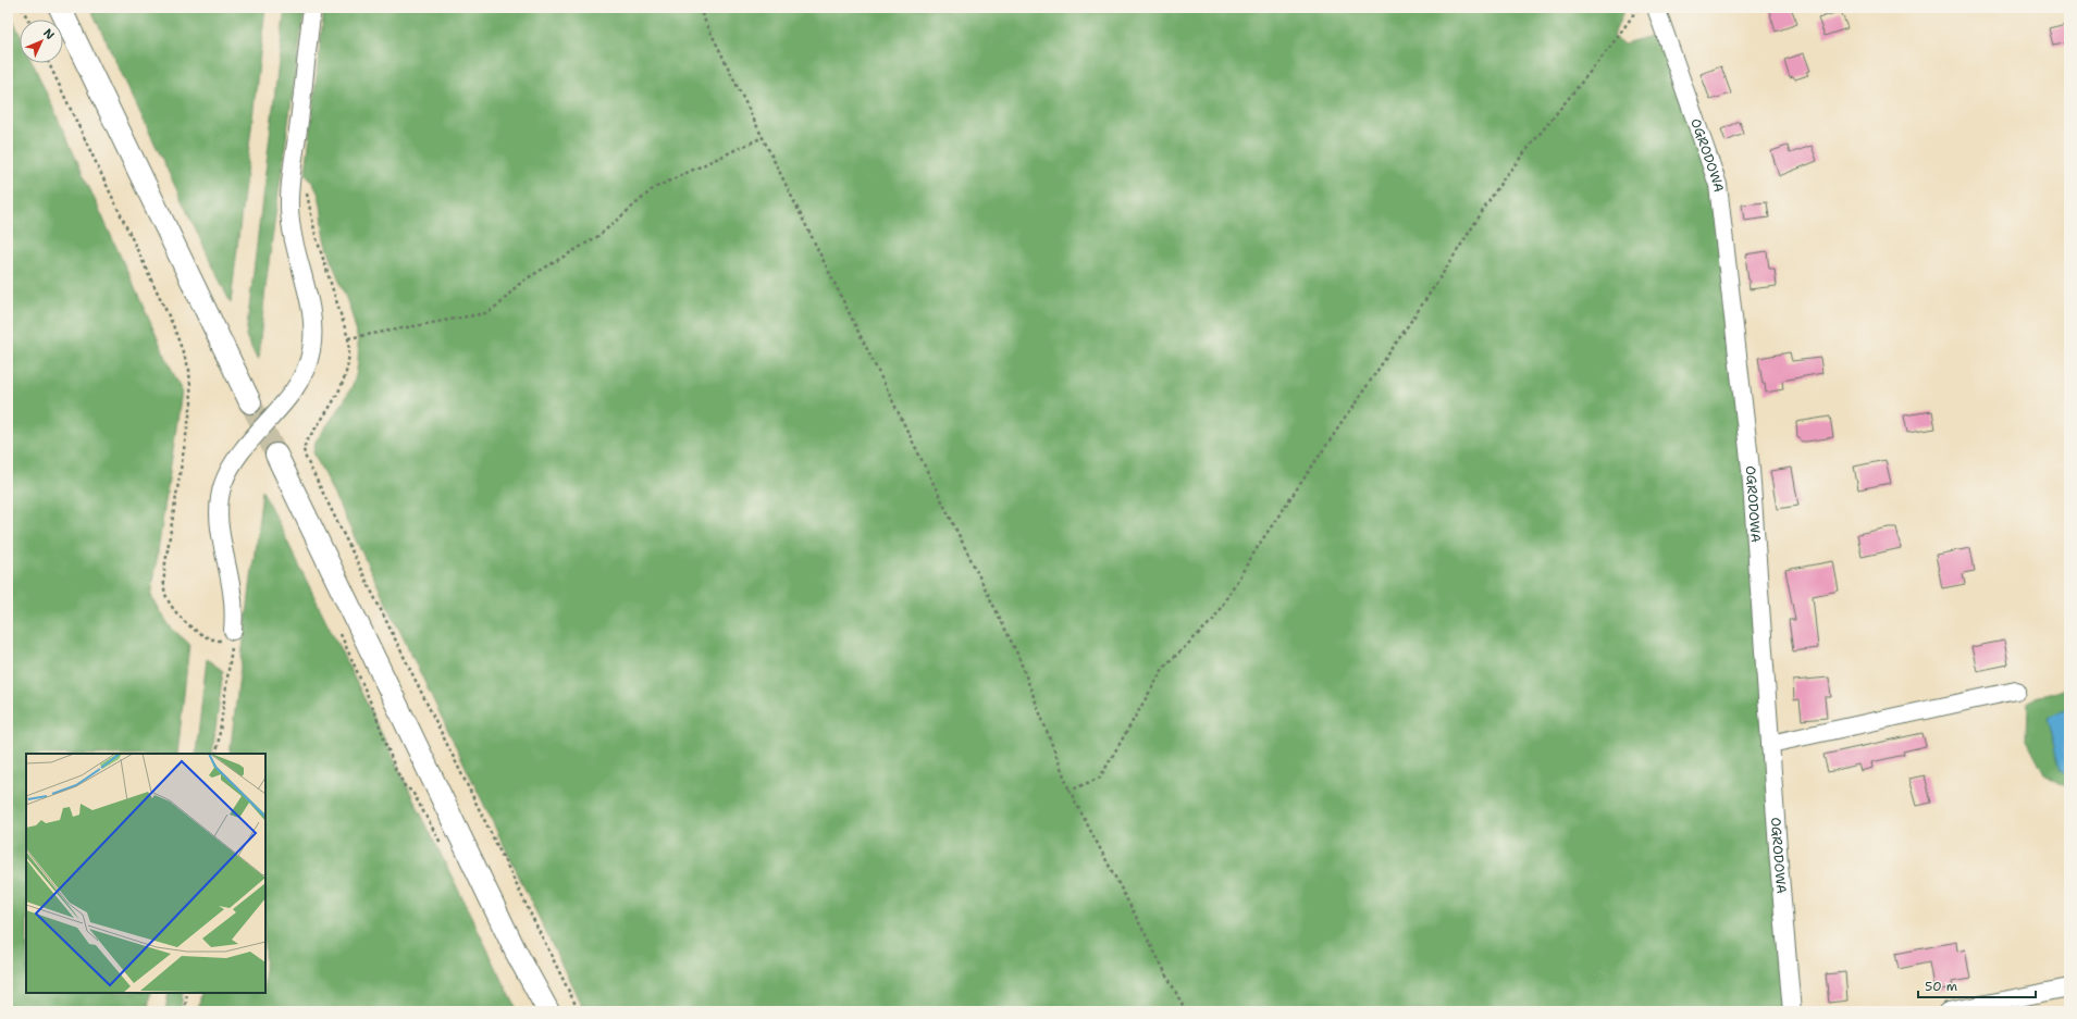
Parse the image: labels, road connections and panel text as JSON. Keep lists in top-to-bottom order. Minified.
{"streets":{"street":["OGRODOWA"]},"scale_bar":"50 m","north":"top right"}
